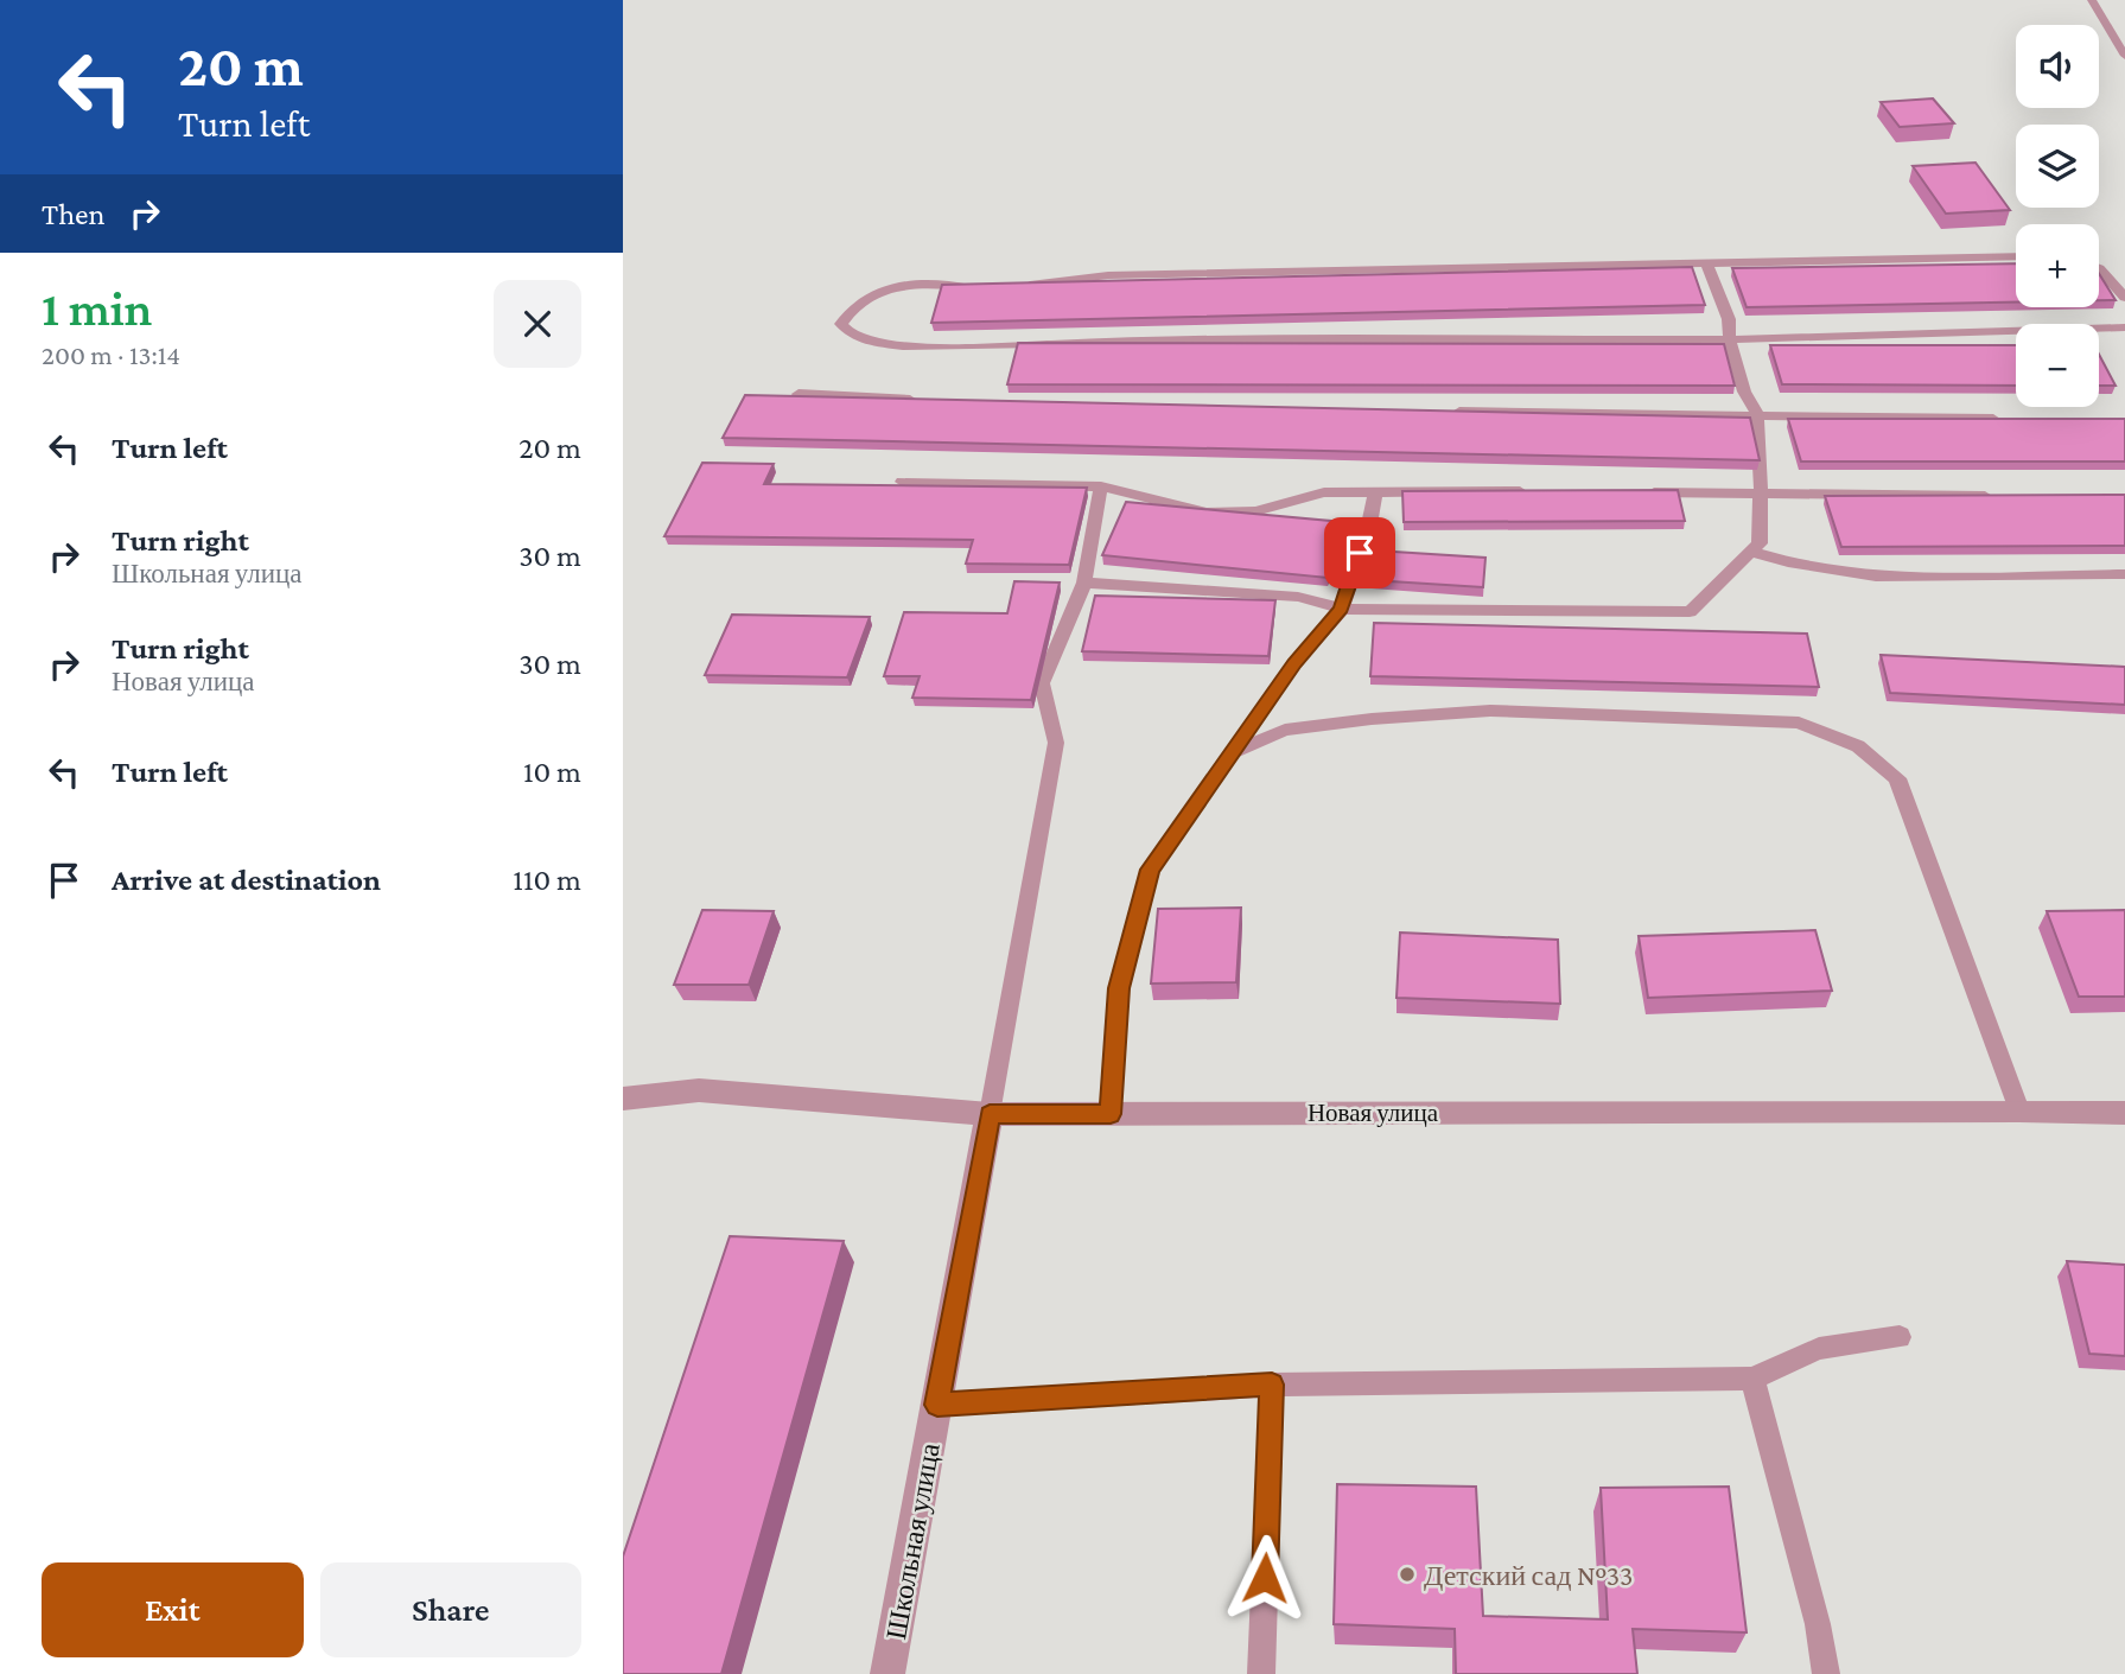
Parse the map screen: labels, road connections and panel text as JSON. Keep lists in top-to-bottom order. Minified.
{"streets":{"street":["Новая улица","Школьная улица"]},"crossings":[["Новая улица","Школьная улица"]],"places":["Детский сад №33"],"page":{"turn":["20 m","Turn left"],"map_buttons":["+","−"],"then":"Then","heading":["1 min","200 m · 13:14"],"list":[{"name":"Turn left","value":"20 m"},{"name":"Turn right","note":"Школьная улица","value":"30 m"},{"name":"Turn right","note":"Новая улица","value":"30 m"},{"name":"Turn left","value":"10 m"},{"name":"Arrive at destination","value":"110 m"}],"buttons":["Exit","Share"]}}
